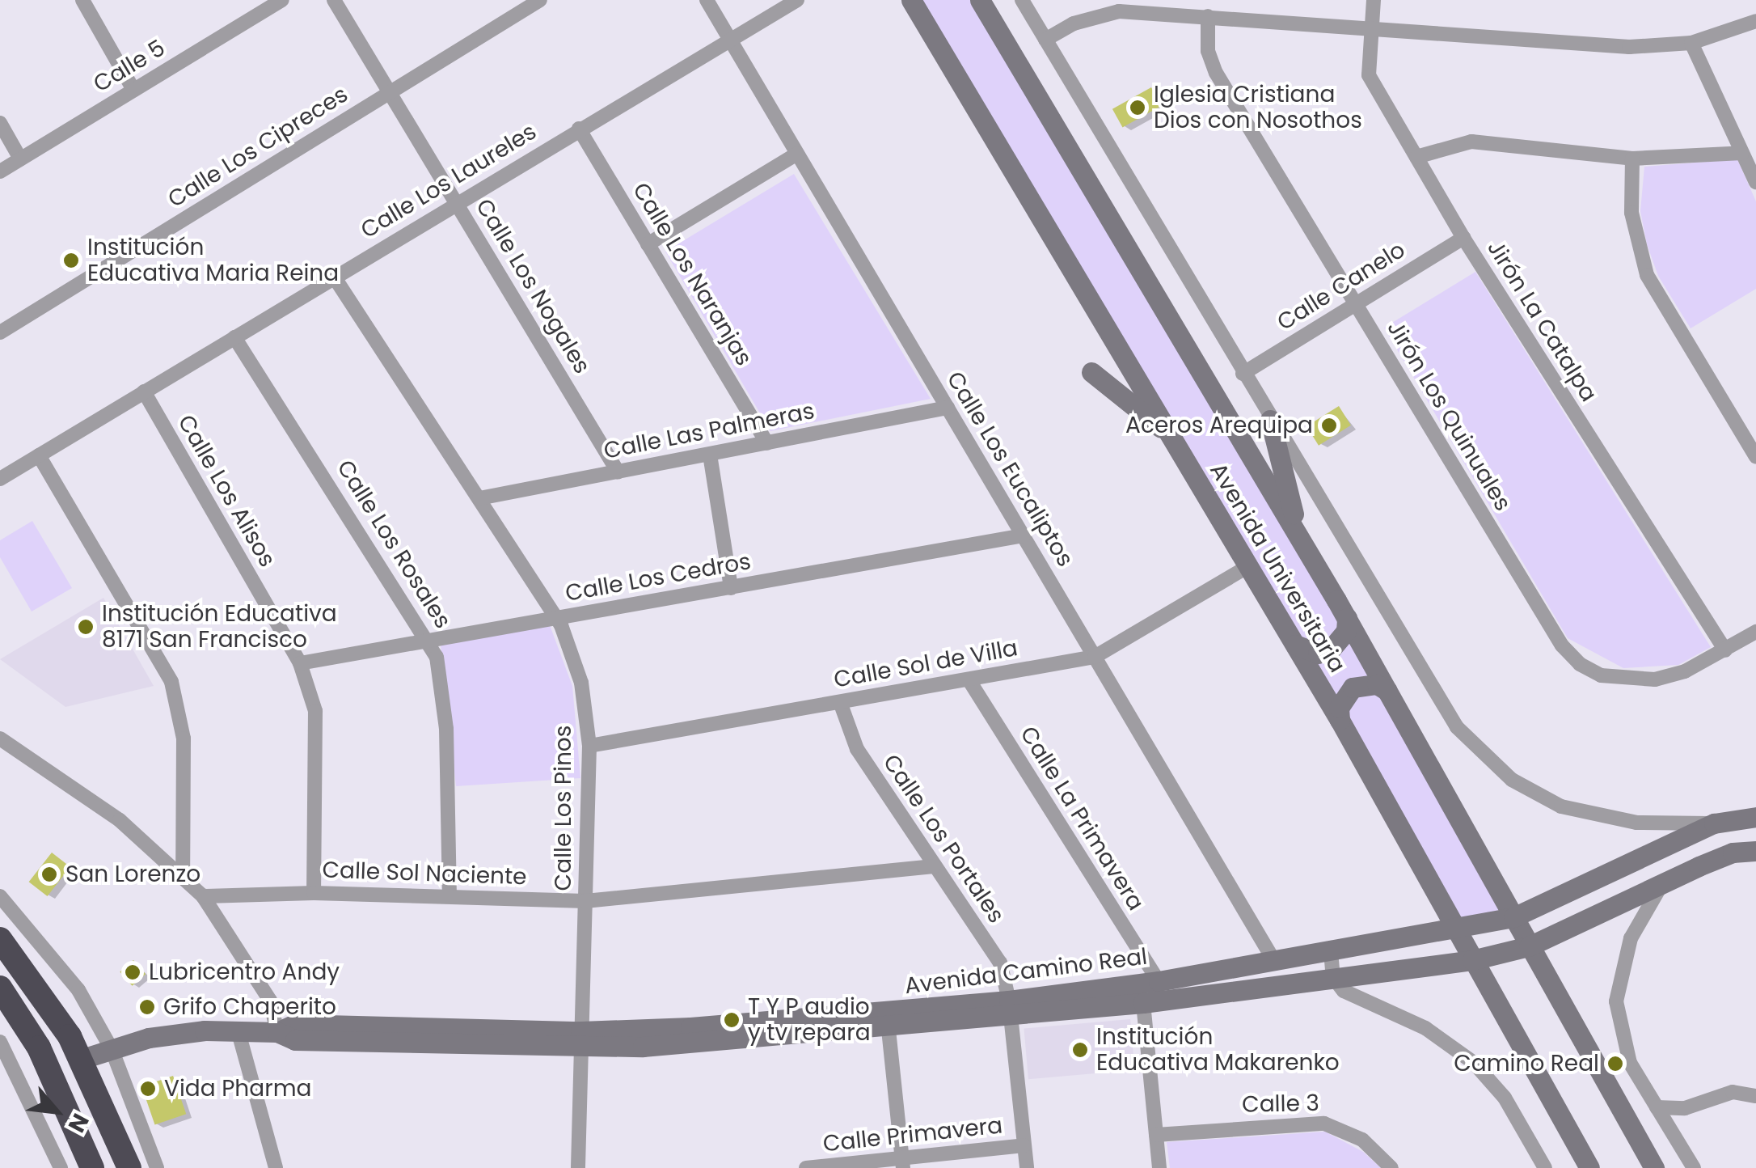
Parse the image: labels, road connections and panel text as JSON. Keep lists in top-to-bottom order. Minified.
{"streets":{"main road":["Avenida Universitaria","Avenida Camino Real"],"street":["Calle 5","Calle Los Cipreces","Calle Los Laureles","Calle Los Naranjas","Calle Los Nogales","Calle Canelo","Jirón La Catalpa","Jirón Los Quinuales","Calle Las Palmeras","Calle Los Eucaliptos","Calle Los Alisos","Calle Los Rosales","Calle Los Cedros","Calle Sol de Villa","Calle Los Pinos","Calle La Primavera","Calle Los Portales","Calle Sol Naciente","Calle 3","Calle Primavera"]},"crossings":[["Calle Los Cipreces","Calle Los Nogales"],["Calle Los Laureles","Calle Los Naranjas"],["Calle Los Laureles","Calle Los Nogales"],["Calle Los Laureles","Calle Los Eucaliptos"],["Calle Los Laureles","Calle Los Alisos"],["Calle Los Laureles","Calle Los Rosales"],["Calle Los Laureles","Calle Los Pinos"],["Calle Los Naranjas","Calle Las Palmeras"],["Calle Los Nogales","Calle Las Palmeras"],["Calle Canelo","Jirón La Catalpa"],["Calle Canelo","Jirón Los Quinuales"],["Jirón La Catalpa","Jirón Los Quinuales"],["Calle Las Palmeras","Calle Los Eucaliptos"],["Calle Las Palmeras","Calle Los Pinos"],["Calle Los Eucaliptos","Calle Los Cedros"],["Calle Los Eucaliptos","Calle Sol de Villa"],["Calle Los Eucaliptos","Avenida Camino Real"],["Calle Los Alisos","Calle Los Cedros"],["Calle Los Alisos","Calle Sol Naciente"],["Calle Los Rosales","Calle Los Cedros"],["Calle Los Rosales","Calle Sol Naciente"],["Avenida Universitaria","Calle Sol de Villa"],["Avenida Universitaria","Avenida Camino Real"],["Calle Los Cedros","Calle Los Pinos"],["Calle Sol de Villa","Calle Los Pinos"],["Calle Sol de Villa","Calle La Primavera"],["Calle Sol de Villa","Calle Los Portales"],["Calle Los Pinos","Calle Sol Naciente"],["Calle Los Pinos","Avenida Camino Real"],["Calle La Primavera","Avenida Camino Real"],["Calle Los Portales","Calle Sol Naciente"],["Calle Los Portales","Avenida Camino Real"],["Calle Los Portales","Calle Primavera"]],"places":["Iglesia Cristiana Dios con Nosothos","Institución Educativa Maria Reina","Aceros Arequipa","Institución Educativa 8171 San Francisco","San Lorenzo","Lubricentro Andy","Grifo Chaperito","T Y P audio y tv repara","Institución Educativa Makarenko","Camino Real","Vida Pharma"],"north":"bottom right"}
